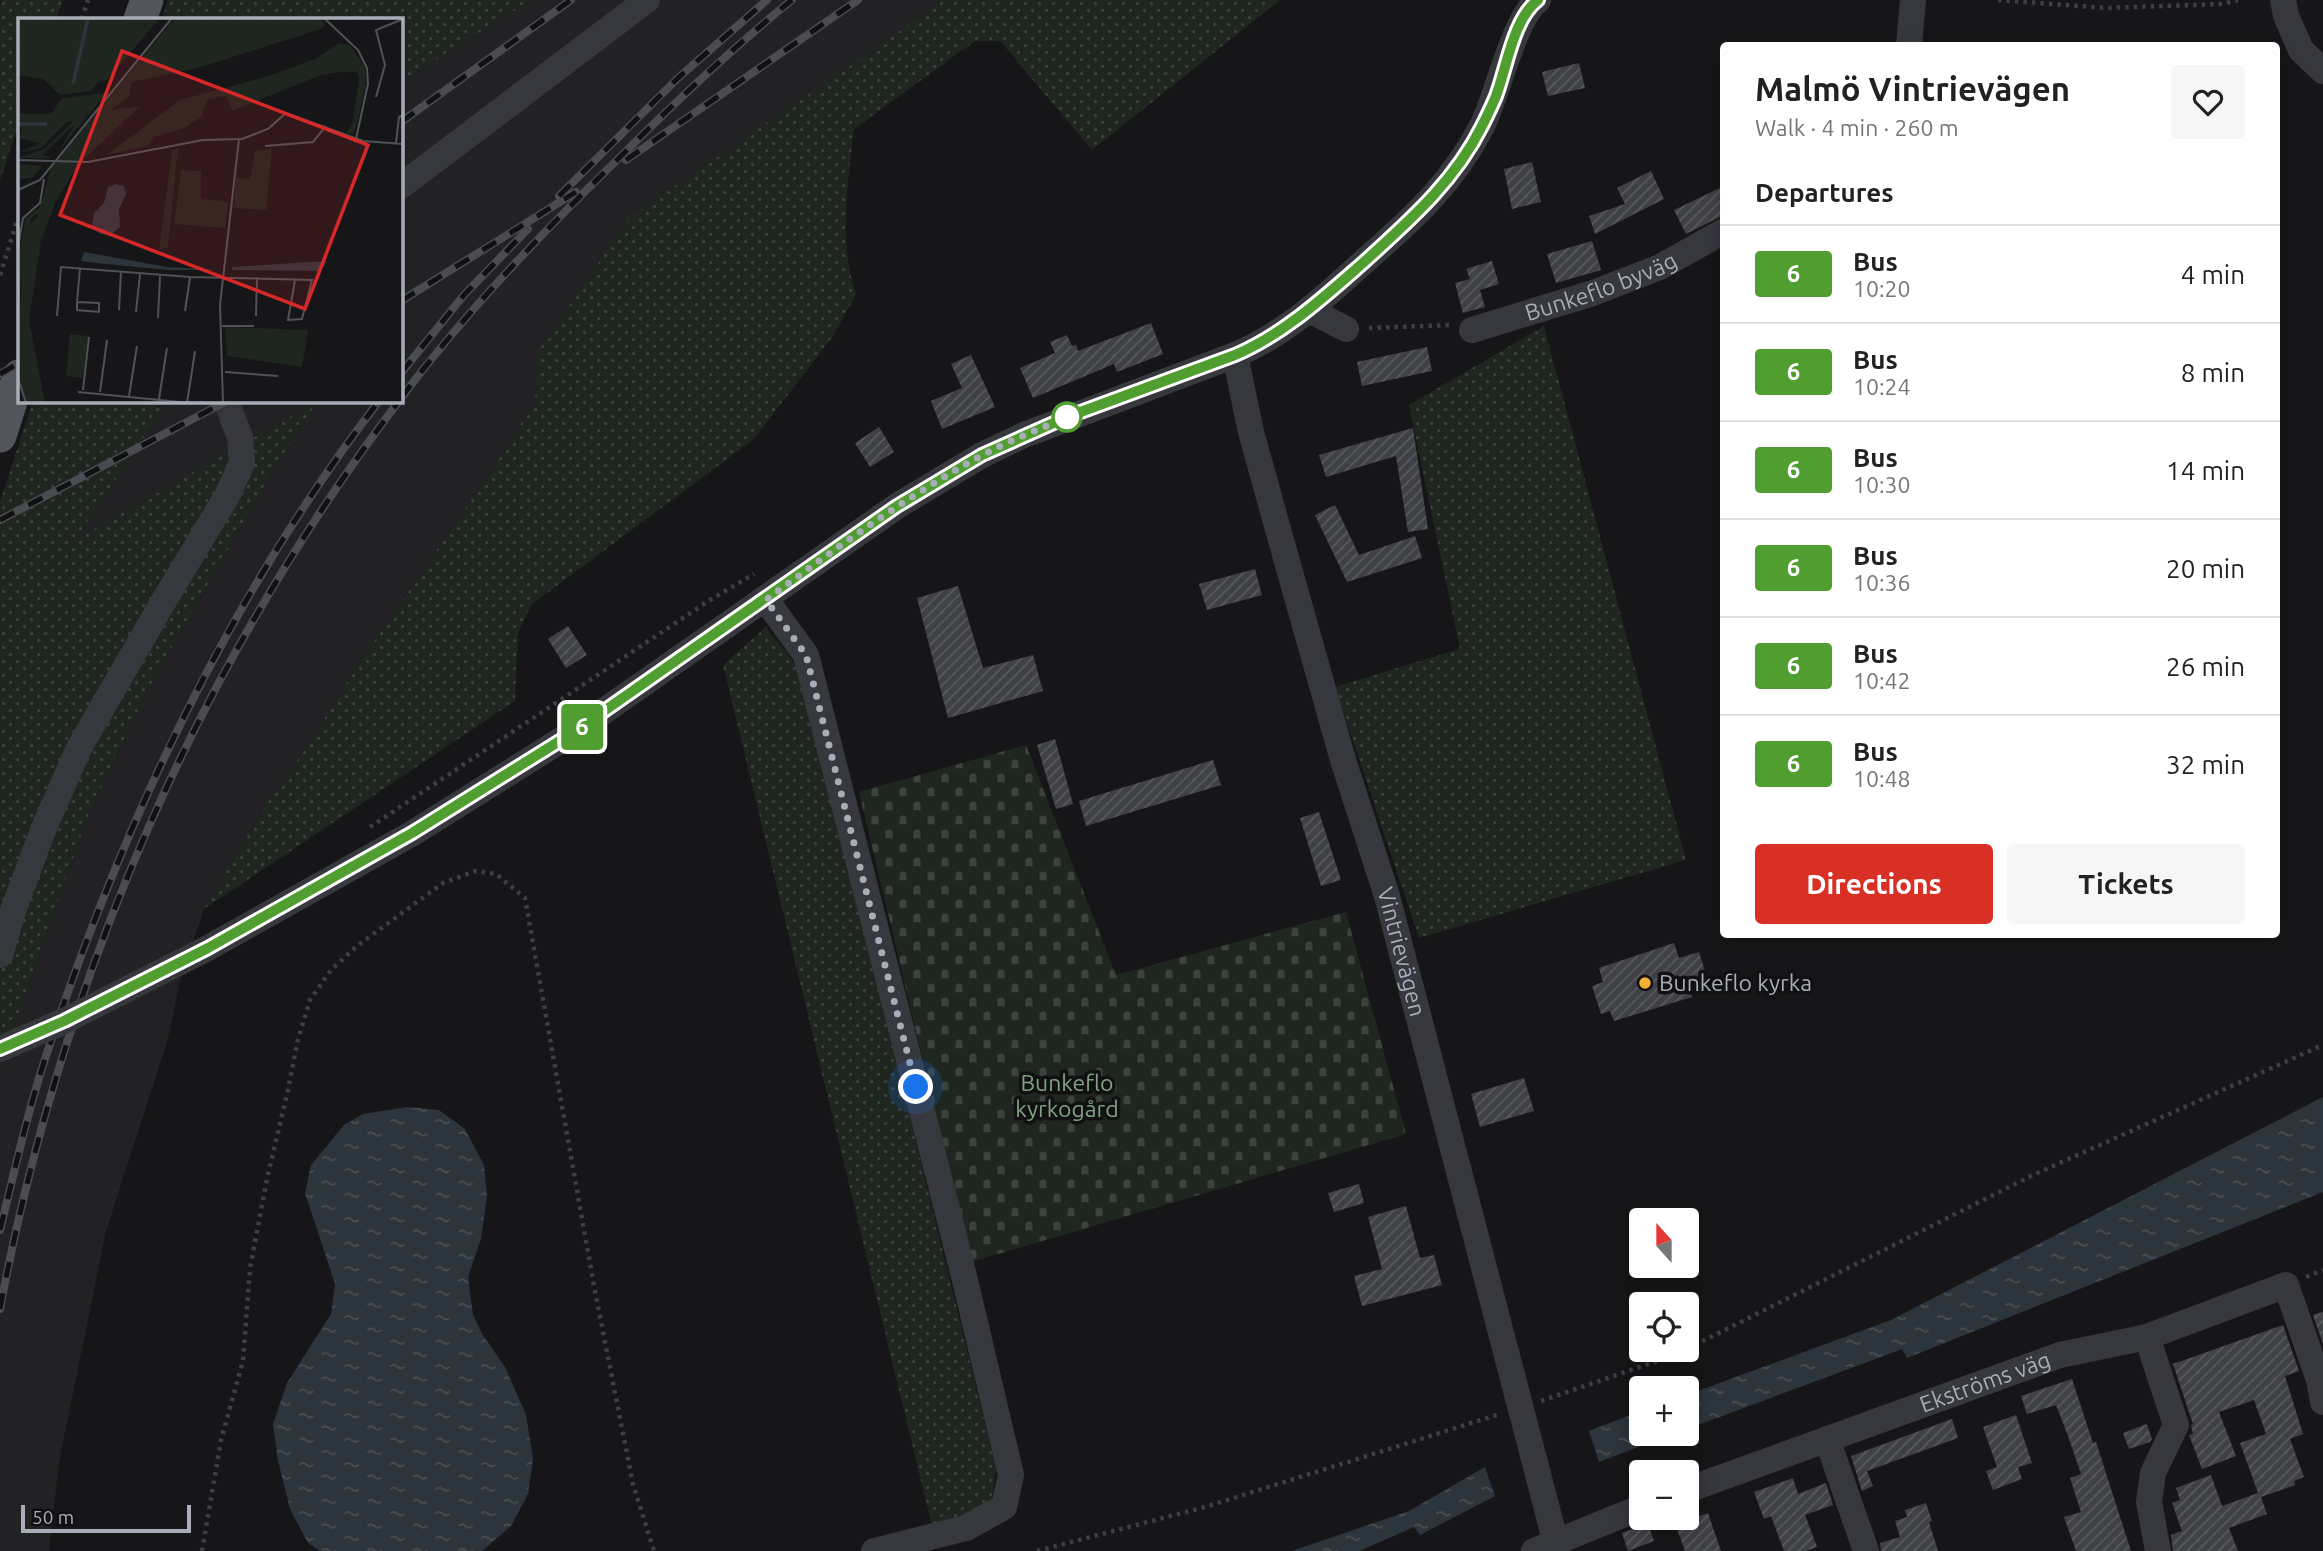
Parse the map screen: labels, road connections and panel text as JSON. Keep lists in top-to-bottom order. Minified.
{"streets":{"street":["Bunkeflo byväg","Vintrievägen","Ekströms väg"]},"parks":["Bunkeflo kyrkogård"],"places":["Bunkeflo kyrka"],"lines":["bus line 6"],"scale_bar":"50 m","north":"top","page":{"on_map":"6","heading":[["Malmö Vintrievägen","Walk · 4 min · 260 m"],"Departures"],"list":[{"mark":"6","name":"Bus","note":"10:20","value":"4 min"},{"mark":"6","name":"Bus","note":"10:24","value":"8 min"},{"mark":"6","name":"Bus","note":"10:30","value":"14 min"},{"mark":"6","name":"Bus","note":"10:36","value":"20 min"},{"mark":"6","name":"Bus","note":"10:42","value":"26 min"},{"mark":"6","name":"Bus","note":"10:48","value":"32 min"}],"buttons":["Directions","Tickets"],"map_buttons":["+","−"],"scale":"50 m"}}
